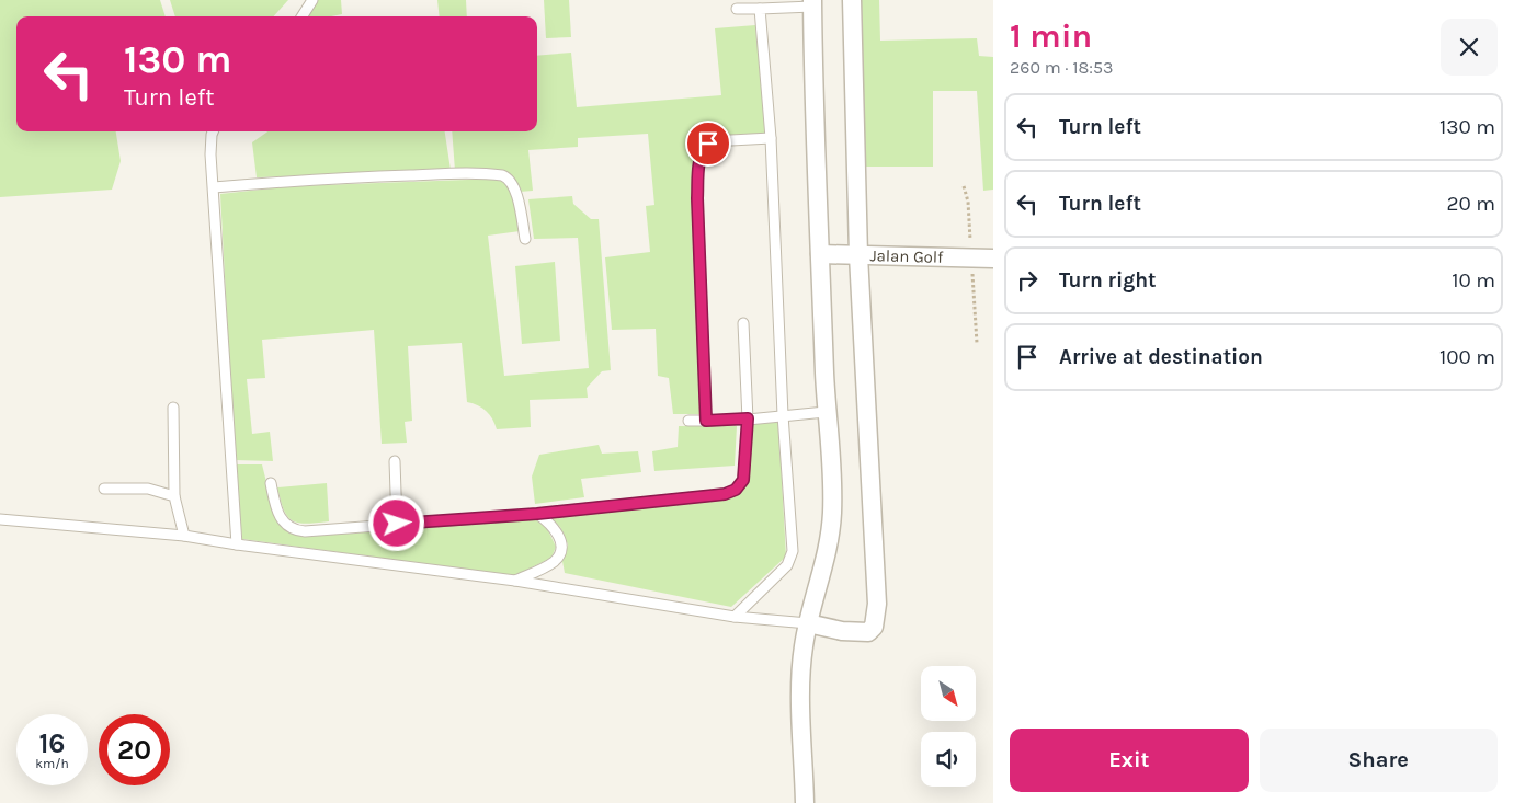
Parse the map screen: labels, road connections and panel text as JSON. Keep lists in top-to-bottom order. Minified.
{"streets":{"street":["Jalan Golf"]},"north":"bottom right","page":{"heading":["1 min","260 m · 18:53"],"turn":["130 m","Turn left"],"list":[{"name":"Turn left","value":"130 m"},{"name":"Turn left","value":"20 m"},{"name":"Turn right","value":"10 m"},{"name":"Arrive at destination","value":"100 m"}],"speed":"16 km/h","limit":"20","buttons":["Exit","Share"]}}
